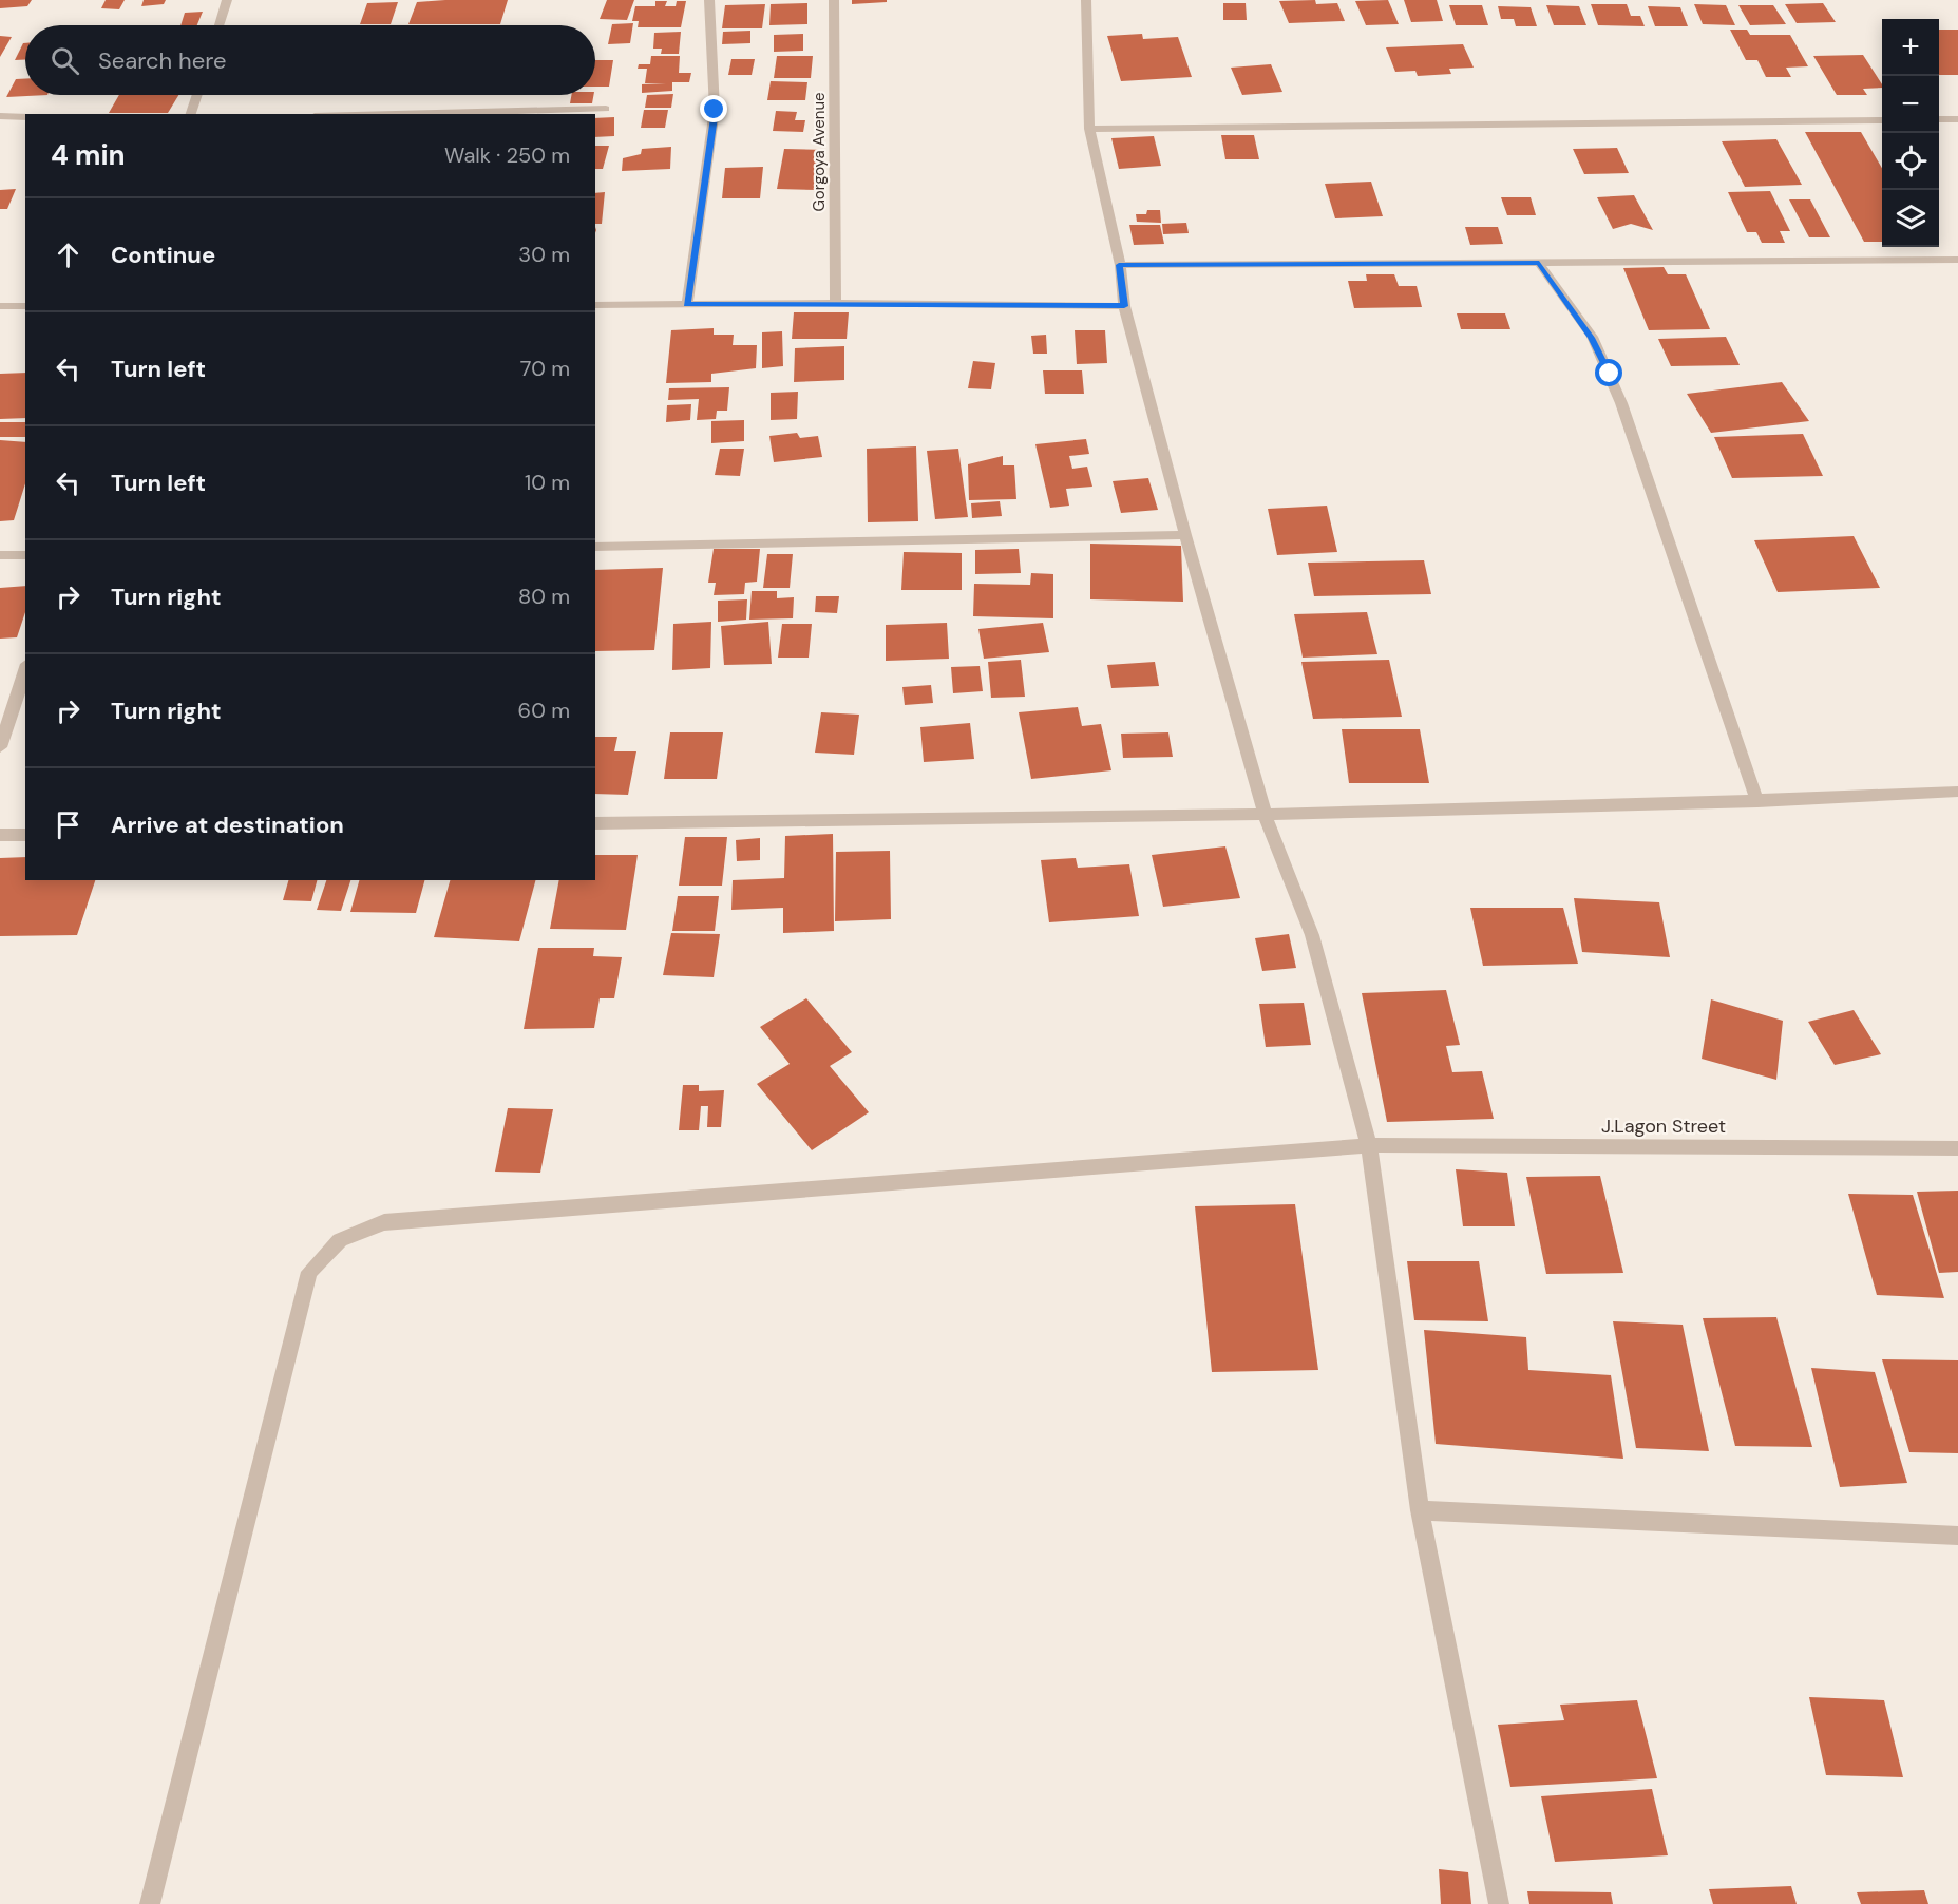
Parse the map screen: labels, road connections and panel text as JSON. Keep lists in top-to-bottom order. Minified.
{"streets":{"street":["Gorgoya Avenue","J.Lagon Street"]},"page":{"map_buttons":["+","−"],"search":"Search here","heading":["4 min","Walk · 250 m"],"list":[["Continue","30 m"],["Turn left","70 m"],["Turn left","10 m"],["Turn right","80 m"],["Turn right","60 m"],"Arrive at destination"]}}
